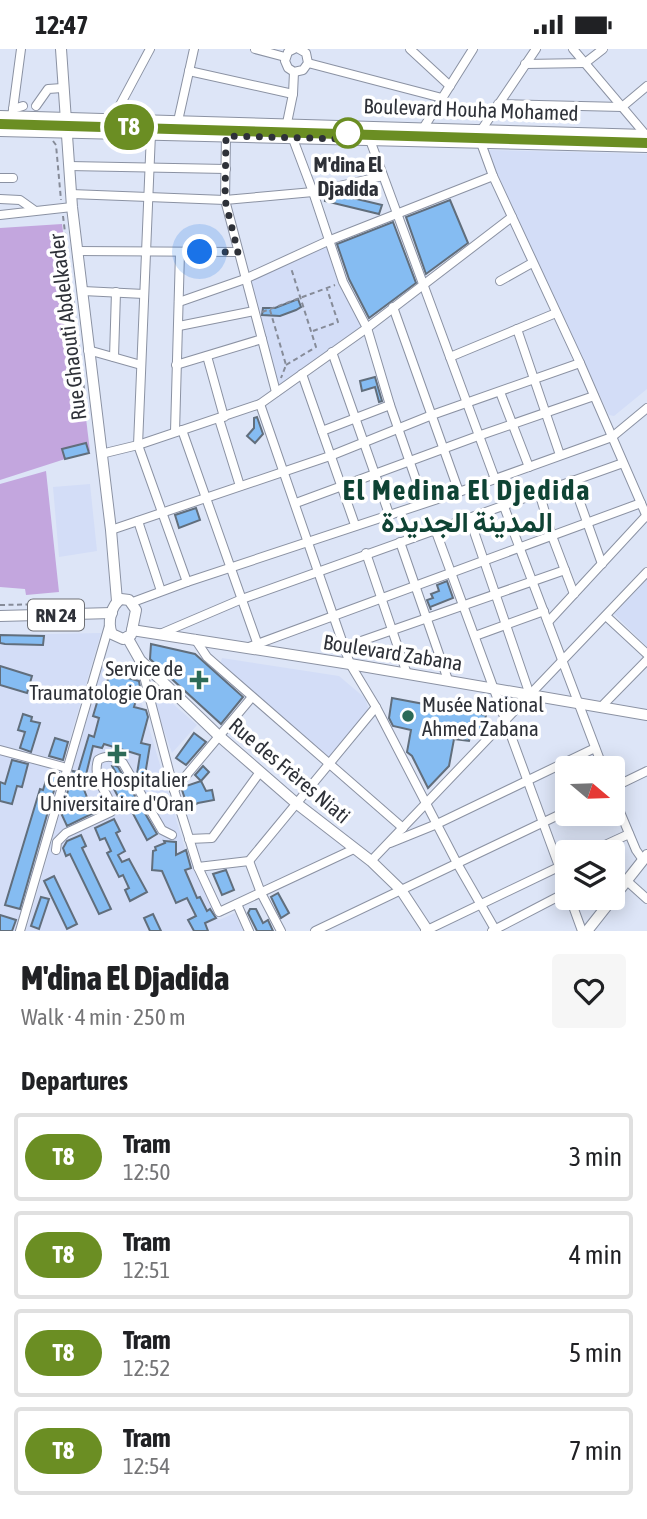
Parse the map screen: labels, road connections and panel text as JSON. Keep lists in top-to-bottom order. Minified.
{"streets":{"main road":["Boulevard Houha Mohamed","Rue Ghaouti Abdelkader","RN 24","Boulevard Zabana","Rue des Frères Niati"]},"crossings":[["Boulevard Houha Mohamed","Rue Ghaouti Abdelkader"],["Boulevard Zabana","Rue des Frères Niati"]],"districts":["El Medina El Djedida المدينة الجديدة"],"places":{"other":["M'dina El Djadida","Musée National Ahmed Zabana"],"health":["Service de Traumatologie Oran","Centre Hospitalier Universitaire d'Oran"]},"lines":["tram line T8"],"north":"right","page":{"status":"12:47","on_map":"T8","heading":[["M'dina El Djadida","Walk · 4 min · 250 m"],"Departures"],"list":[{"mark":"T8","name":"Tram","note":"12:50","value":"3 min"},{"mark":"T8","name":"Tram","note":"12:51","value":"4 min"},{"mark":"T8","name":"Tram","note":"12:52","value":"5 min"},{"mark":"T8","name":"Tram","note":"12:54","value":"7 min"}]}}
